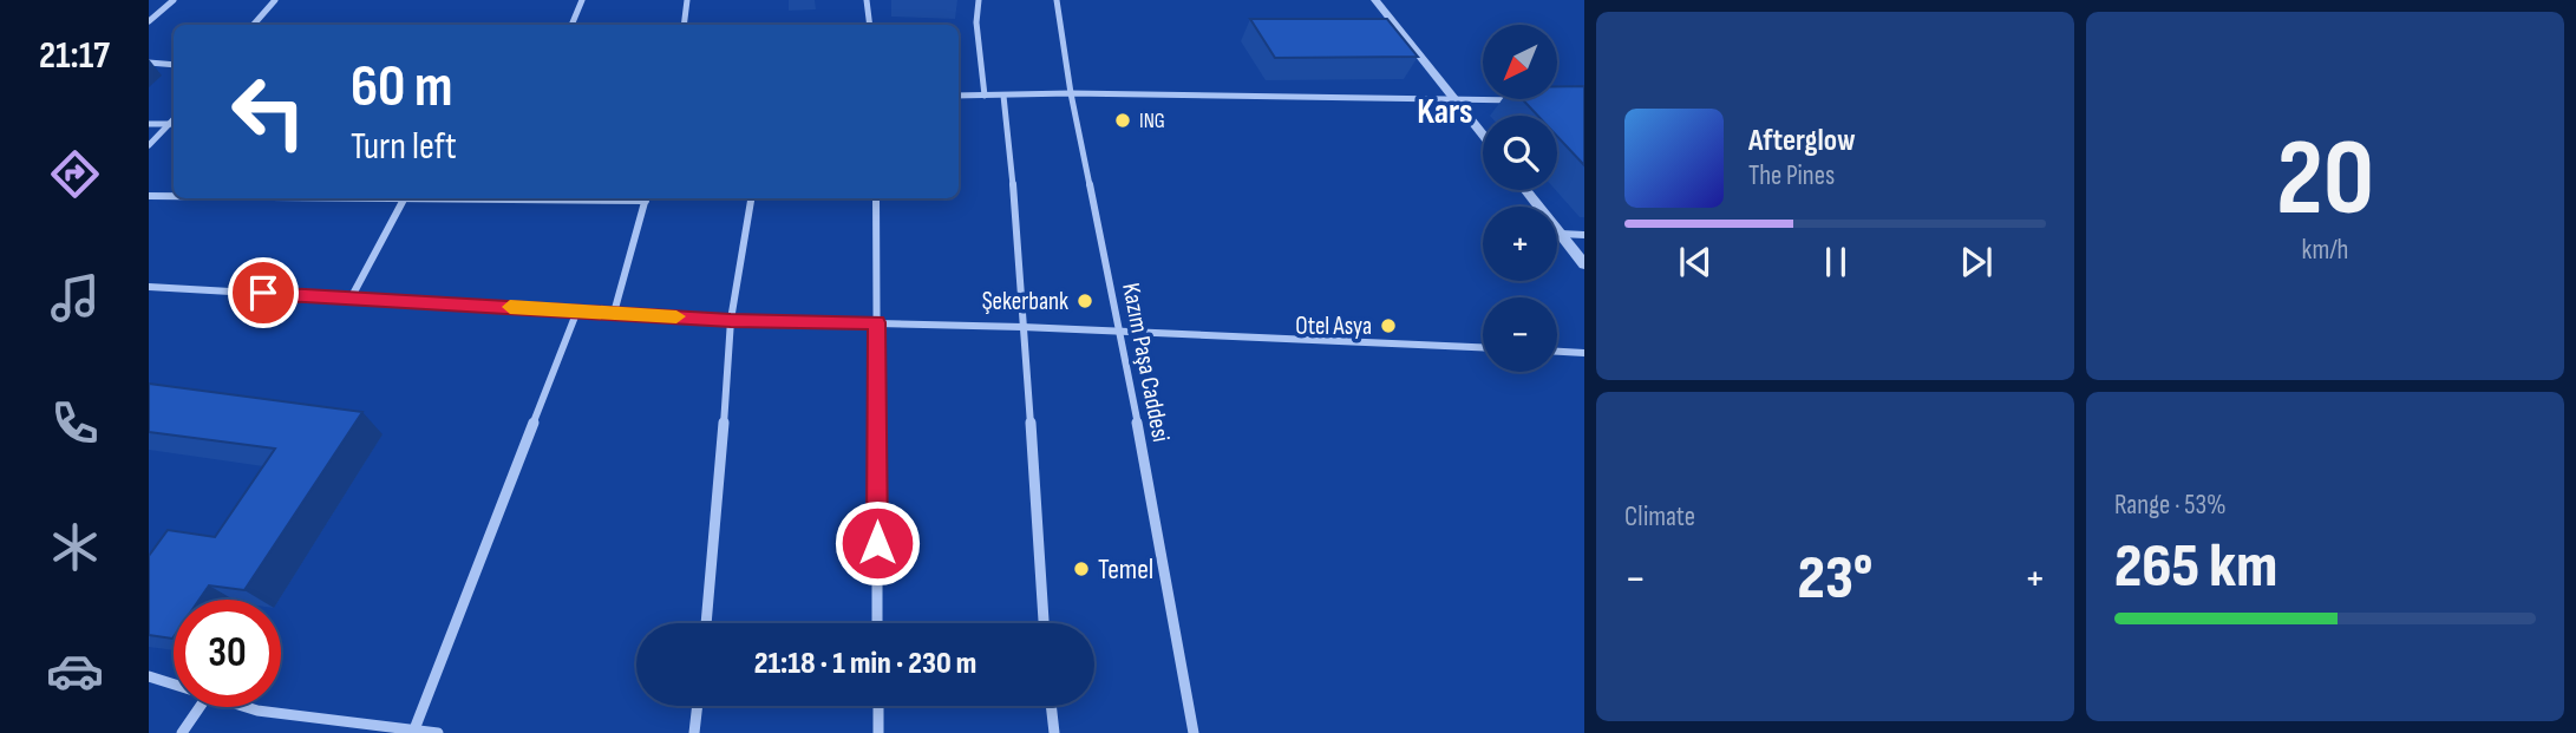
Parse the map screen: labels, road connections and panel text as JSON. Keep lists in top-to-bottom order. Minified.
{"streets":{"street":["Kazım Paşa Caddesi"]},"districts":["Kars"],"places":["ING","Şekerbank","Otel Asya","Temel"],"north":"bottom left","page":{"tabs":"21:17","tile":[["20","km/h"],"Climate",["Range · 53%","265 km"]],"map_buttons":["+","−"],"turn":["60 m","Turn left"],"song":["Afterglow","The Pines"],"heat":["−","23°","+"],"limit":"30","trip":"21:18 · 1 min · 230 m"}}
